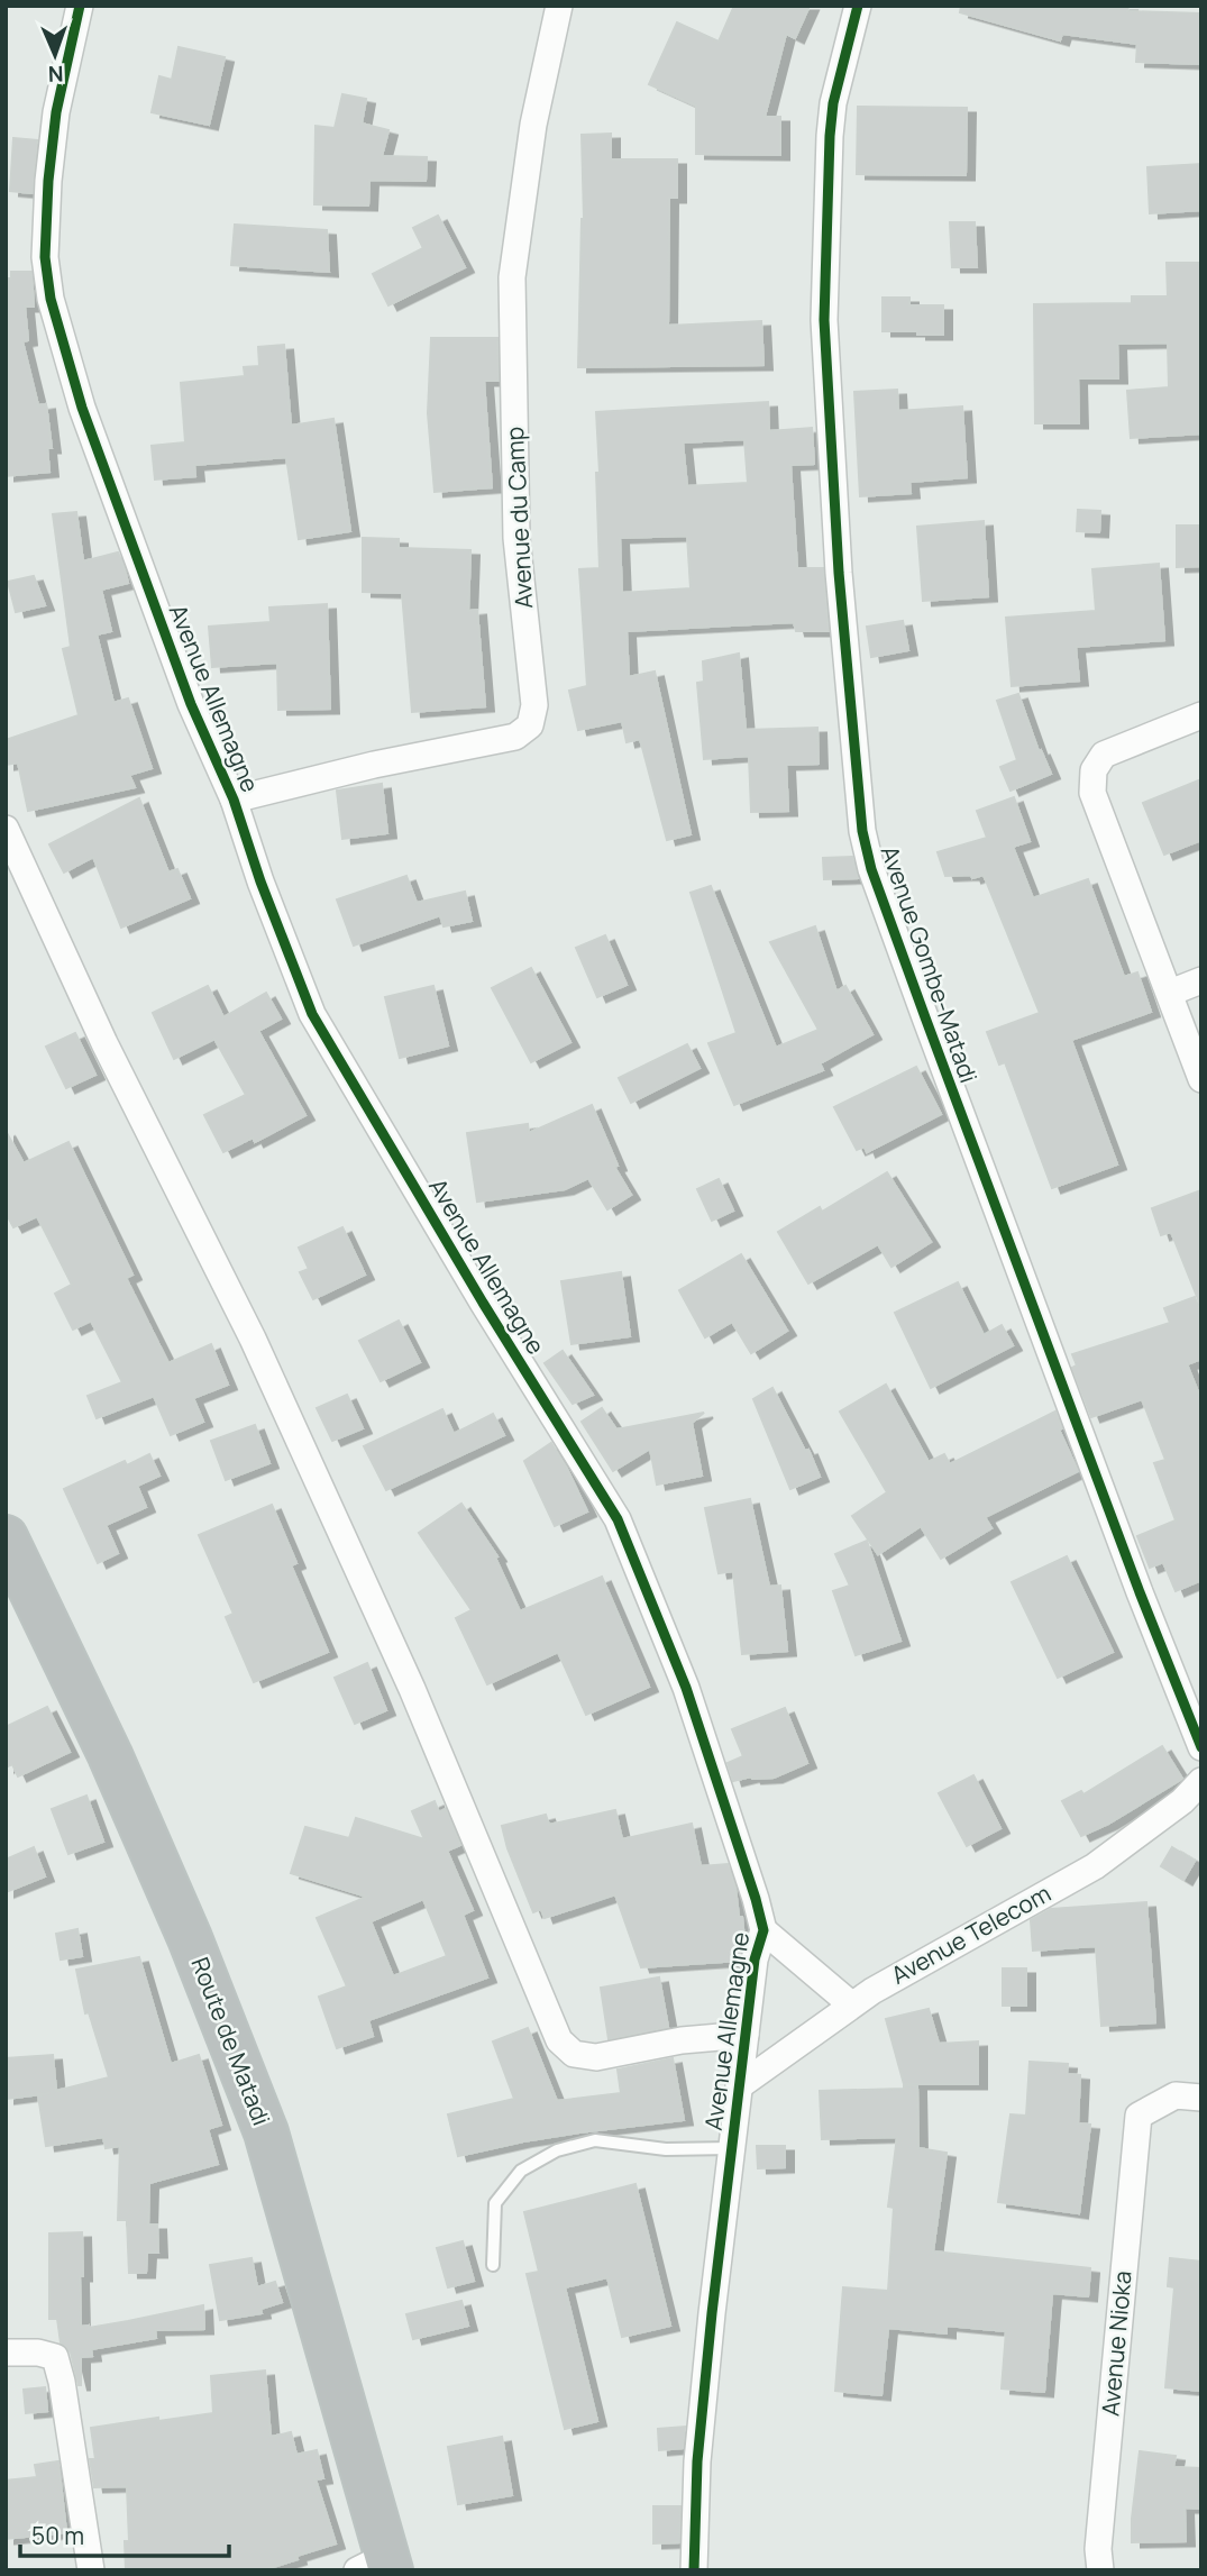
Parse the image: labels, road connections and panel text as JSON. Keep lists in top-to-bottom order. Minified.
{"streets":{"highway":["Route de Matadi"],"street":["Avenue du Camp","Avenue Allemagne","Avenue Gombe-Matadi","Avenue Telecom","Avenue Nioka"]},"crossings":[["Avenue du Camp","Avenue Allemagne"],["Avenue Allemagne","Avenue Telecom"]],"scale_bar":"50 m","north":"bottom"}
